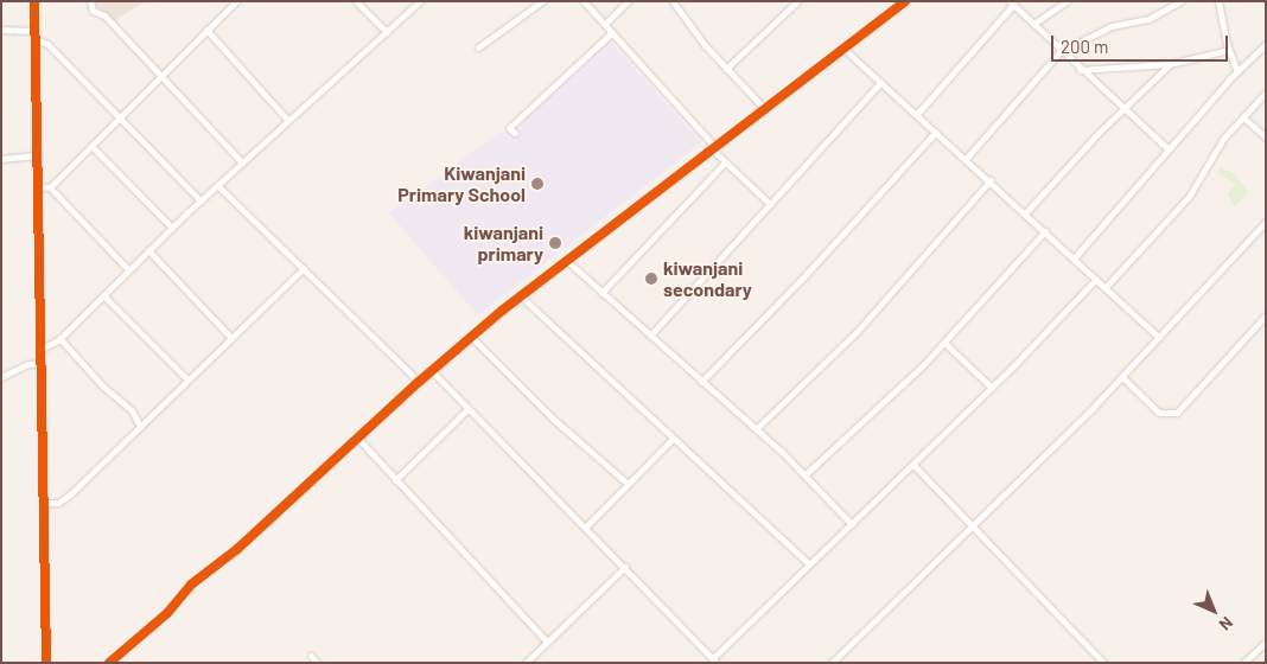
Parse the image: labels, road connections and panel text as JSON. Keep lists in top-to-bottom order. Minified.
{"places":["Kiwanjani Primary School","kiwanjani primary","kiwanjani secondary"],"scale_bar":"200 m","north":"bottom right"}
